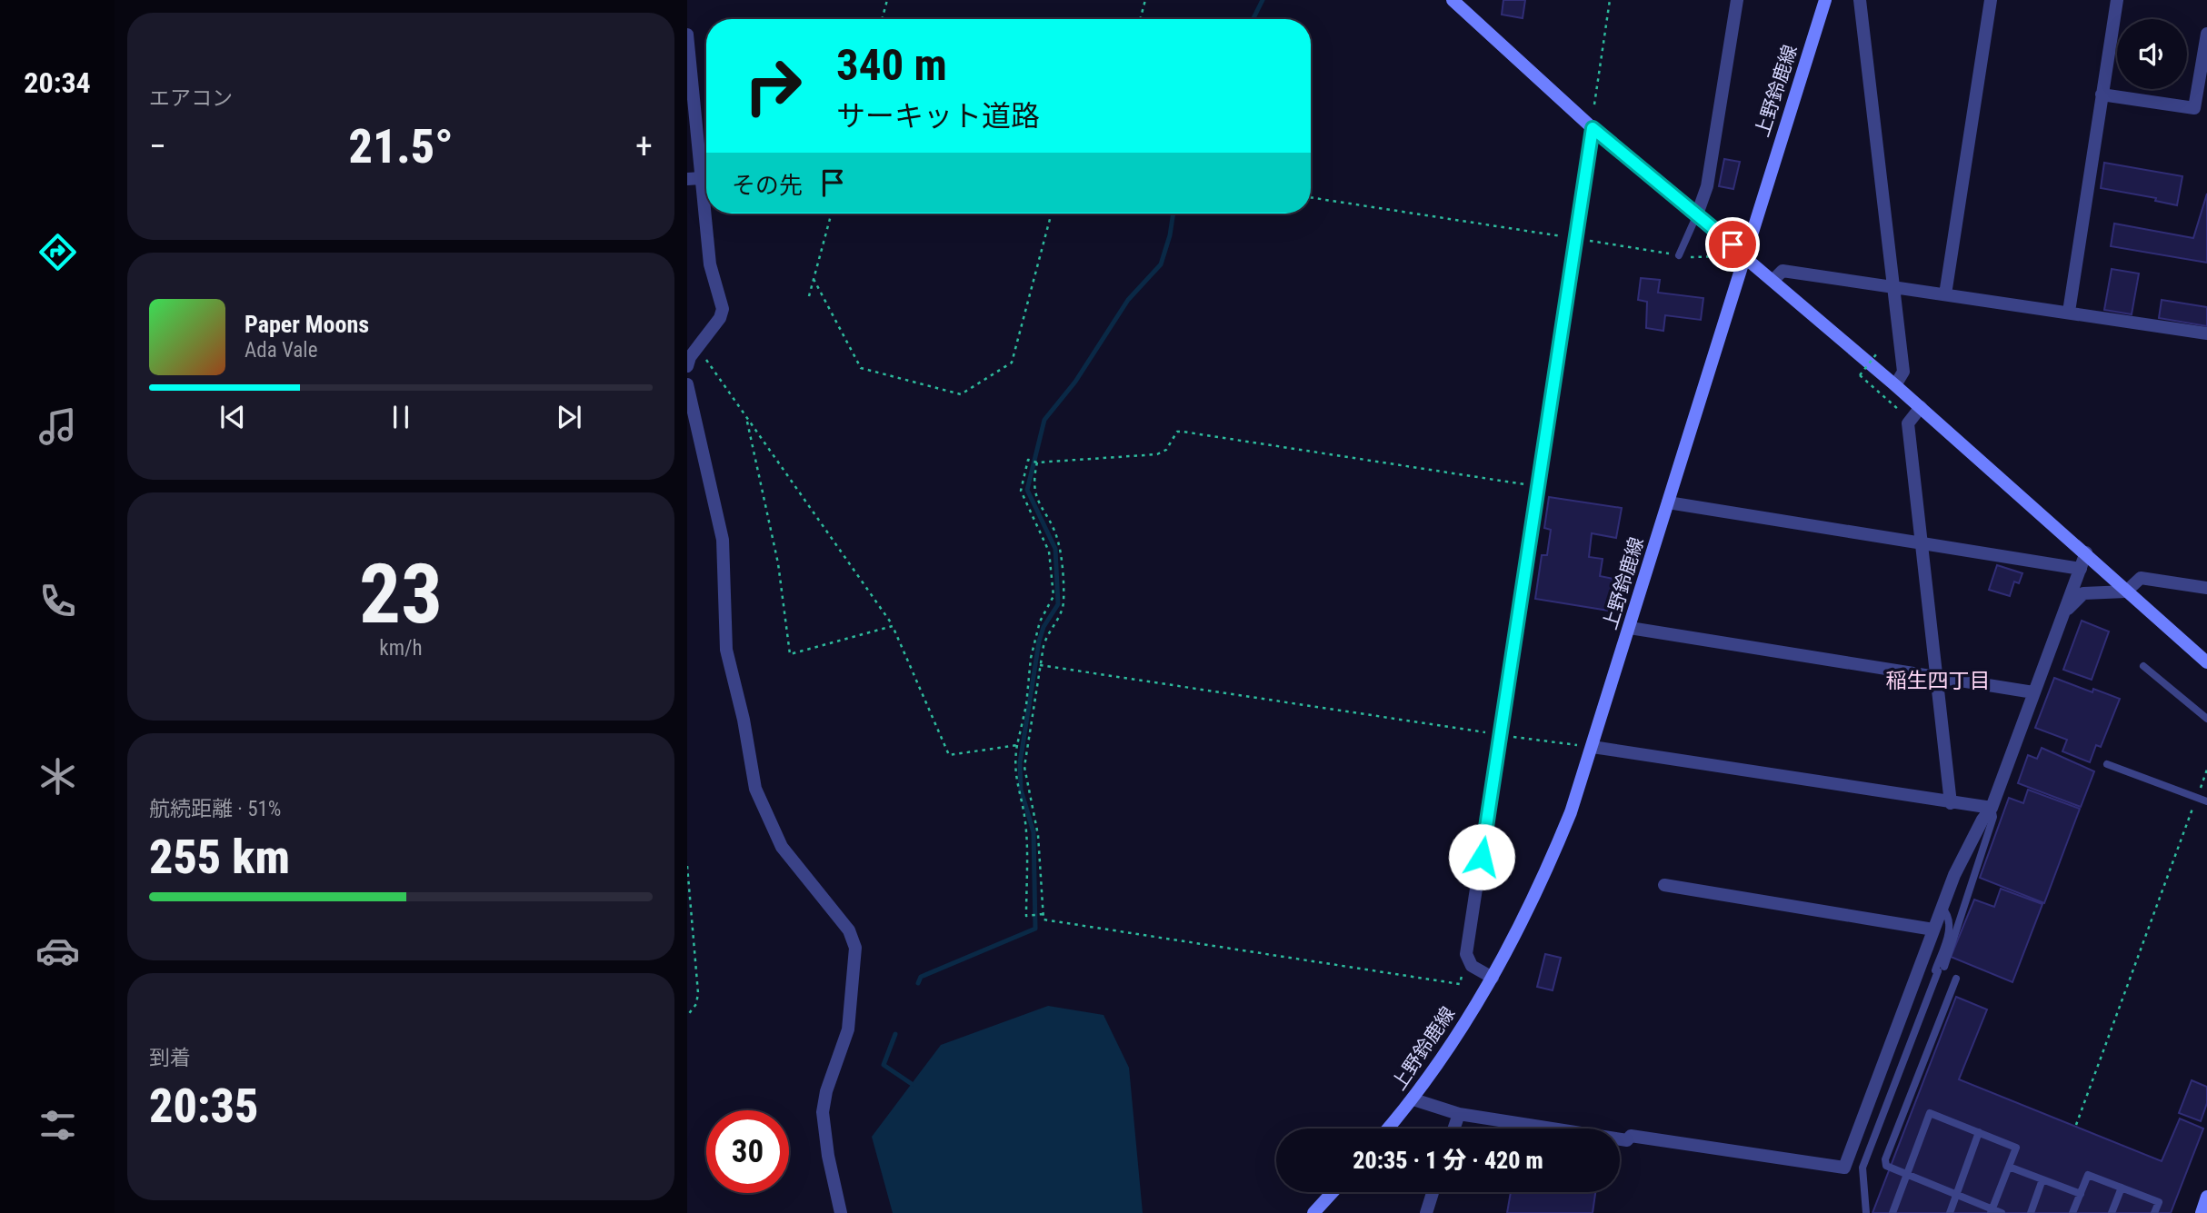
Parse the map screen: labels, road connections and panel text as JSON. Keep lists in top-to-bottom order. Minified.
{"streets":{"main road":["上野鈴鹿線"]},"districts":["稲生四丁目"],"page":{"tabs":"20:34","tile":["エアコン",["23","km/h"],["航続距離 · 51%","255 km"],["到着","20:35"]],"turn":["340 m","サーキット道路"],"heat":["−","21.5°","+"],"then":"その先","song":["Paper Moons","Ada Vale"],"limit":"30","trip":"20:35 · 1 分 · 420 m"}}
